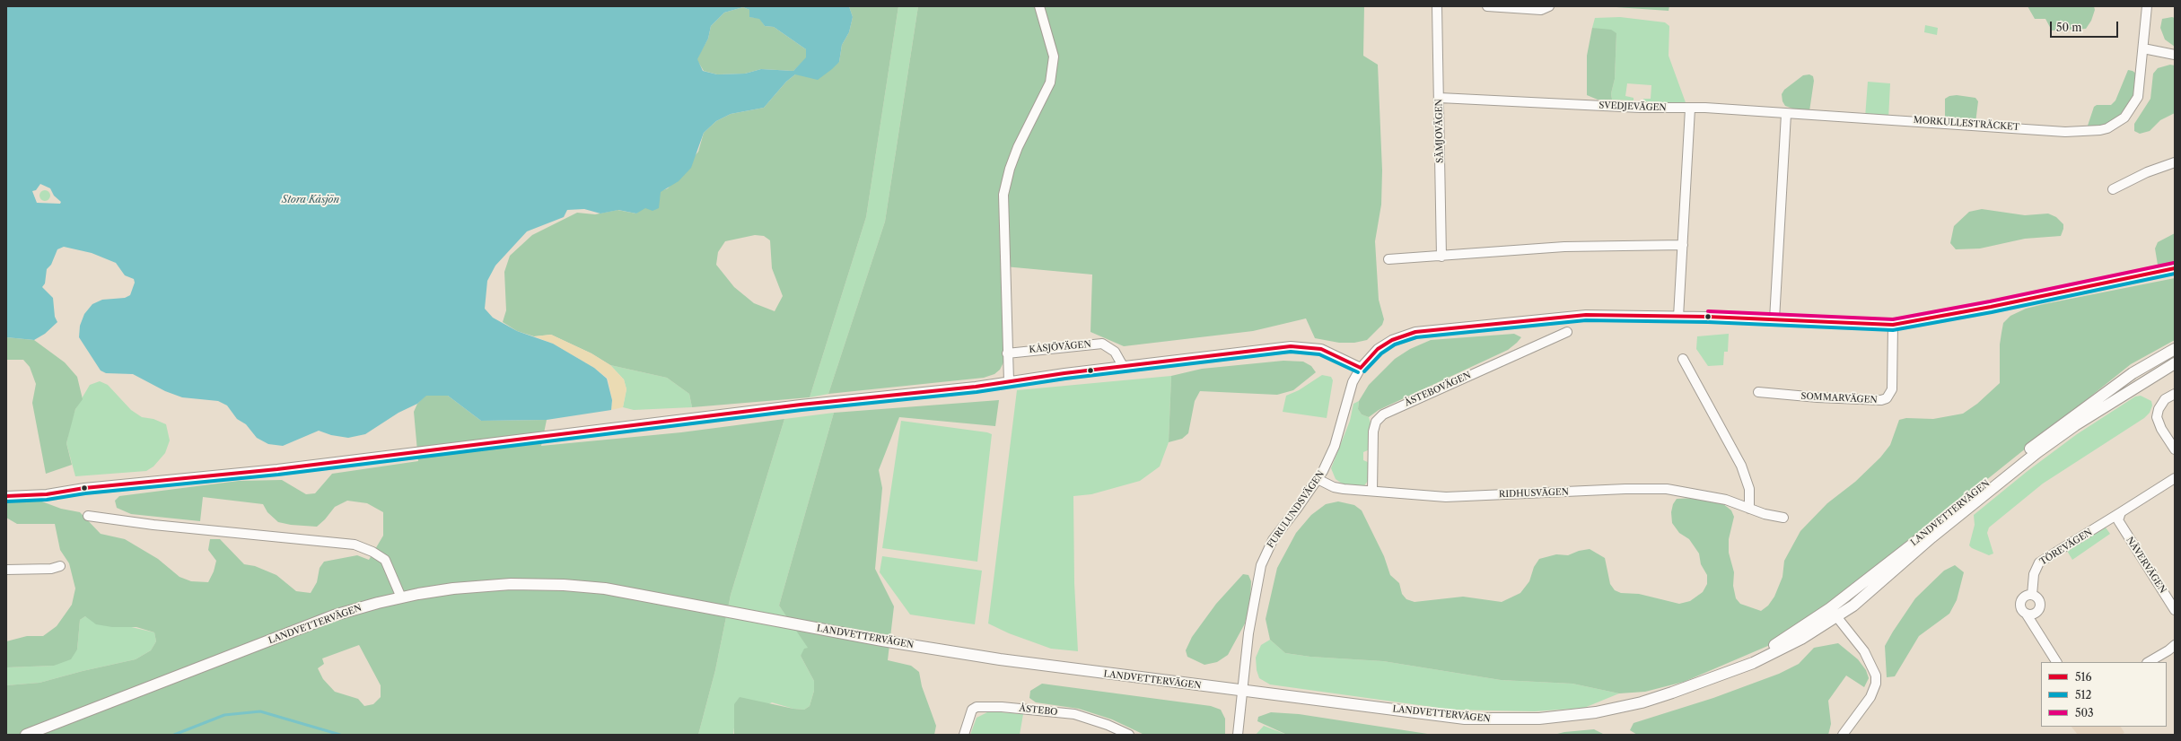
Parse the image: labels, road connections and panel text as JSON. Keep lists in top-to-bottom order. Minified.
{"streets":{"street":["SVEDJEVÄGEN","MORKULLESTRÄCKET","SÄMJOVÄGEN","KÅSJÖVÄGEN","ÅSTEBOVÄGEN","SOMMARVÄGEN","RIDHUSVÄGEN","FURULUNDSVÄGEN","LANDVETTERVÄGEN","TÖREVÄGEN","NÄVERVÄGEN","ÅSTEBO"]},"crossings":[["SVEDJEVÄGEN","MORKULLESTRÄCKET"],["SVEDJEVÄGEN","SÄMJOVÄGEN"],["ÅSTEBOVÄGEN","RIDHUSVÄGEN"],["SOMMARVÄGEN","FURULUNDSVÄGEN"],["RIDHUSVÄGEN","FURULUNDSVÄGEN"],["FURULUNDSVÄGEN","LANDVETTERVÄGEN"],["TÖREVÄGEN","NÄVERVÄGEN"]],"water":["Stora Kåsjön"],"lines":["transit line 503","transit line 516","transit line 512"],"legend":["516","512","503"],"scale_bar":"50 m"}
